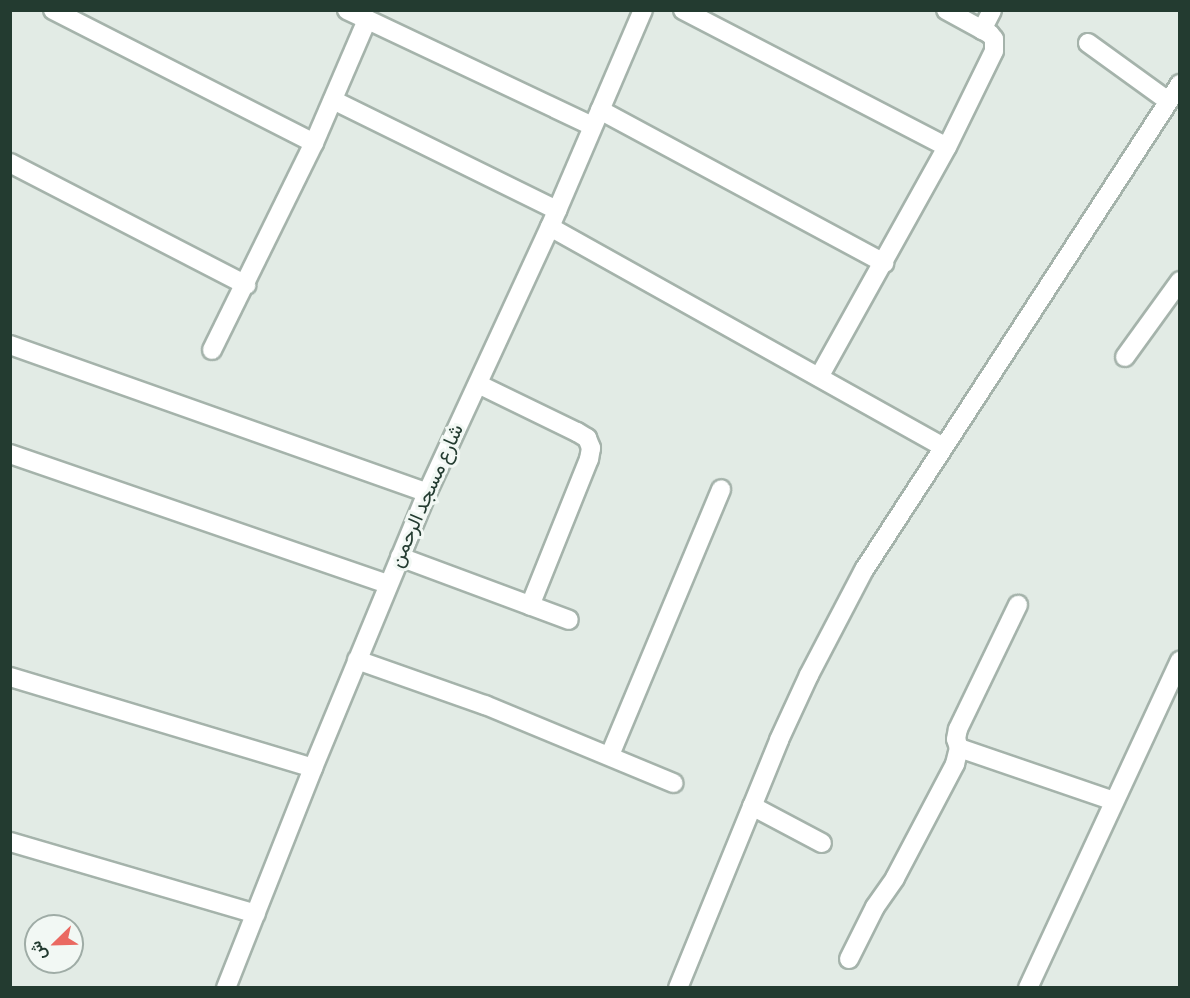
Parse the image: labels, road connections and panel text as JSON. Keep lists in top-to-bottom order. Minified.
{"streets":{"street":["شارع مسجد الرحمن"]},"north":"bottom left"}
